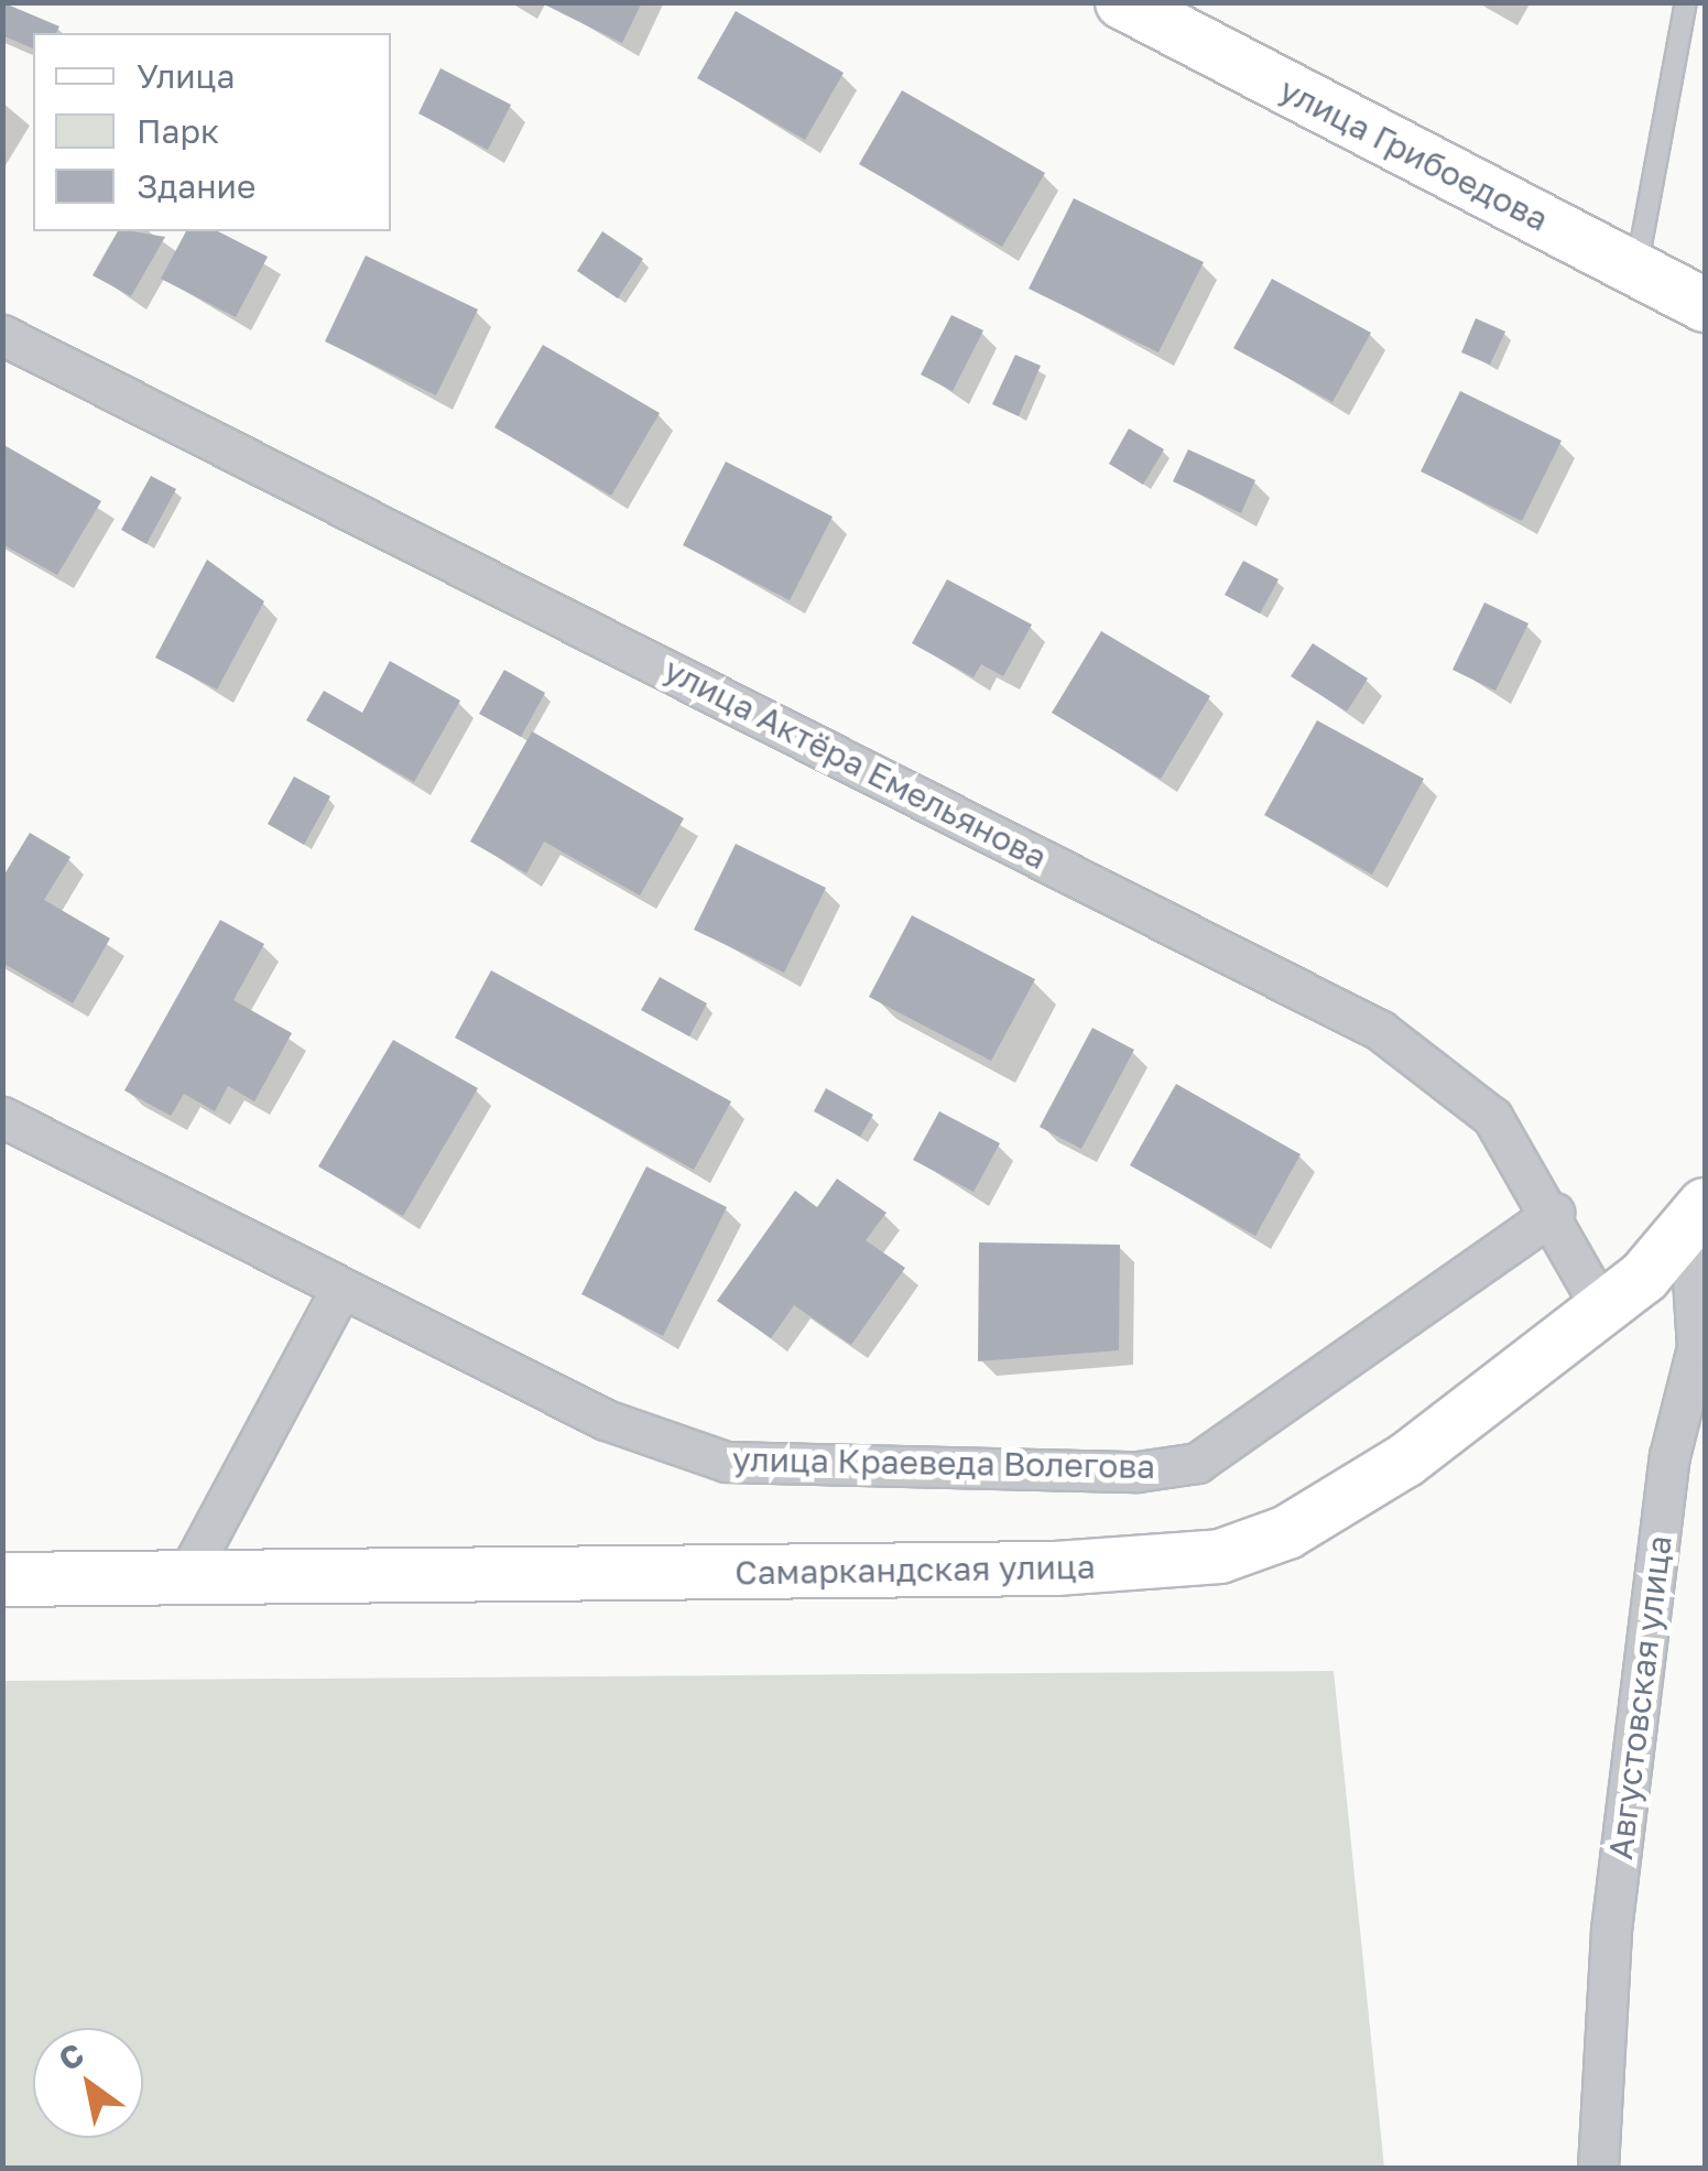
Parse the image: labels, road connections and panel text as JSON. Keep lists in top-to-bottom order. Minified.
{"streets":{"street":["улица Грибоедова","улица Актёра Емельянова","улица Краеведа Волегова","Самаркандская улица","Августовская улица"]},"crossings":[["улица Актёра Емельянова","улица Краеведа Волегова"],["улица Актёра Емельянова","Самаркандская улица"],["Самаркандская улица","Августовская улица"]],"legend":["Улица","Парк","Здание"],"north":"top left"}
